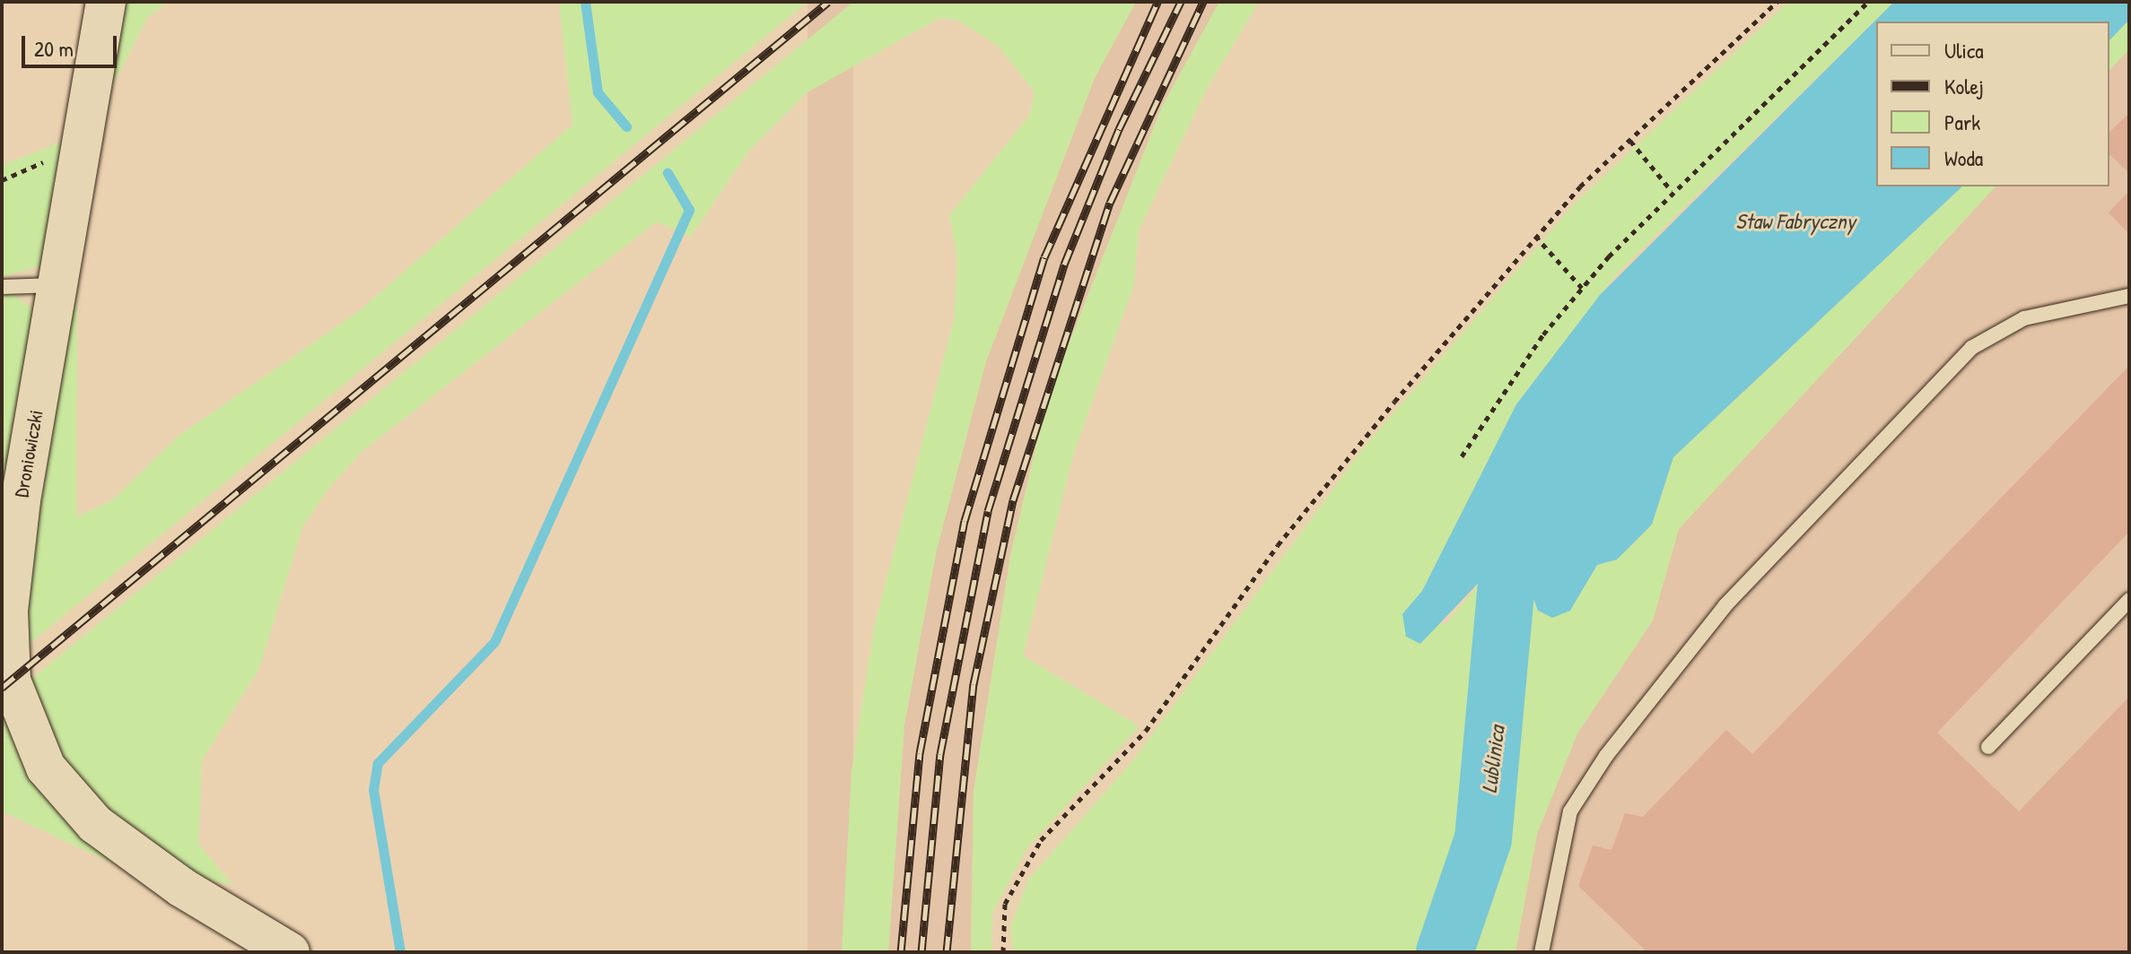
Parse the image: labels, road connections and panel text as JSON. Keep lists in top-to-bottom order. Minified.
{"streets":{"street":["Droniowiczki"]},"water":["Staw Fabryczny","Lublinica"],"legend":["Ulica","Kolej","Park","Woda"],"scale_bar":"20 m"}
